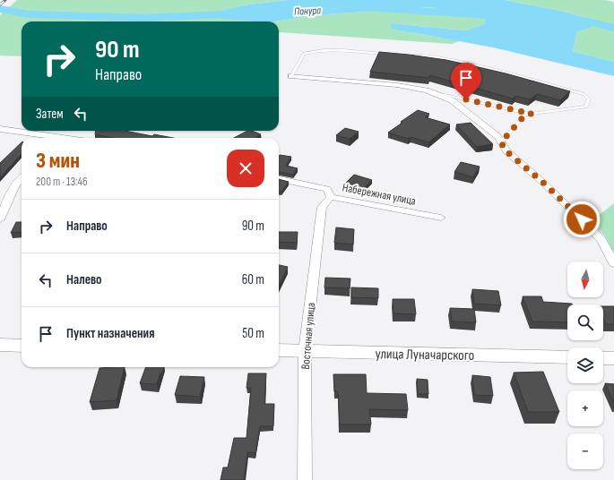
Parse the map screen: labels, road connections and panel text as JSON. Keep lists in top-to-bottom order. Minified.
{"streets":{"main road":["улица Луначарского"],"street":["Набережная улица","Восточная улица"]},"crossings":[["Набережная улица","Восточная улица"],["Восточная улица","улица Луначарского"]],"water":["Понура"],"north":"bottom","page":{"turn":["90 m","Направо"],"then":"Затем","heading":["3 мин","200 m · 13:46"],"list":[{"name":"Направо","value":"90 m"},{"name":"Налево","value":"60 m"},{"name":"Пункт назначения","value":"50 m"}],"map_buttons":["+","−"]}}
